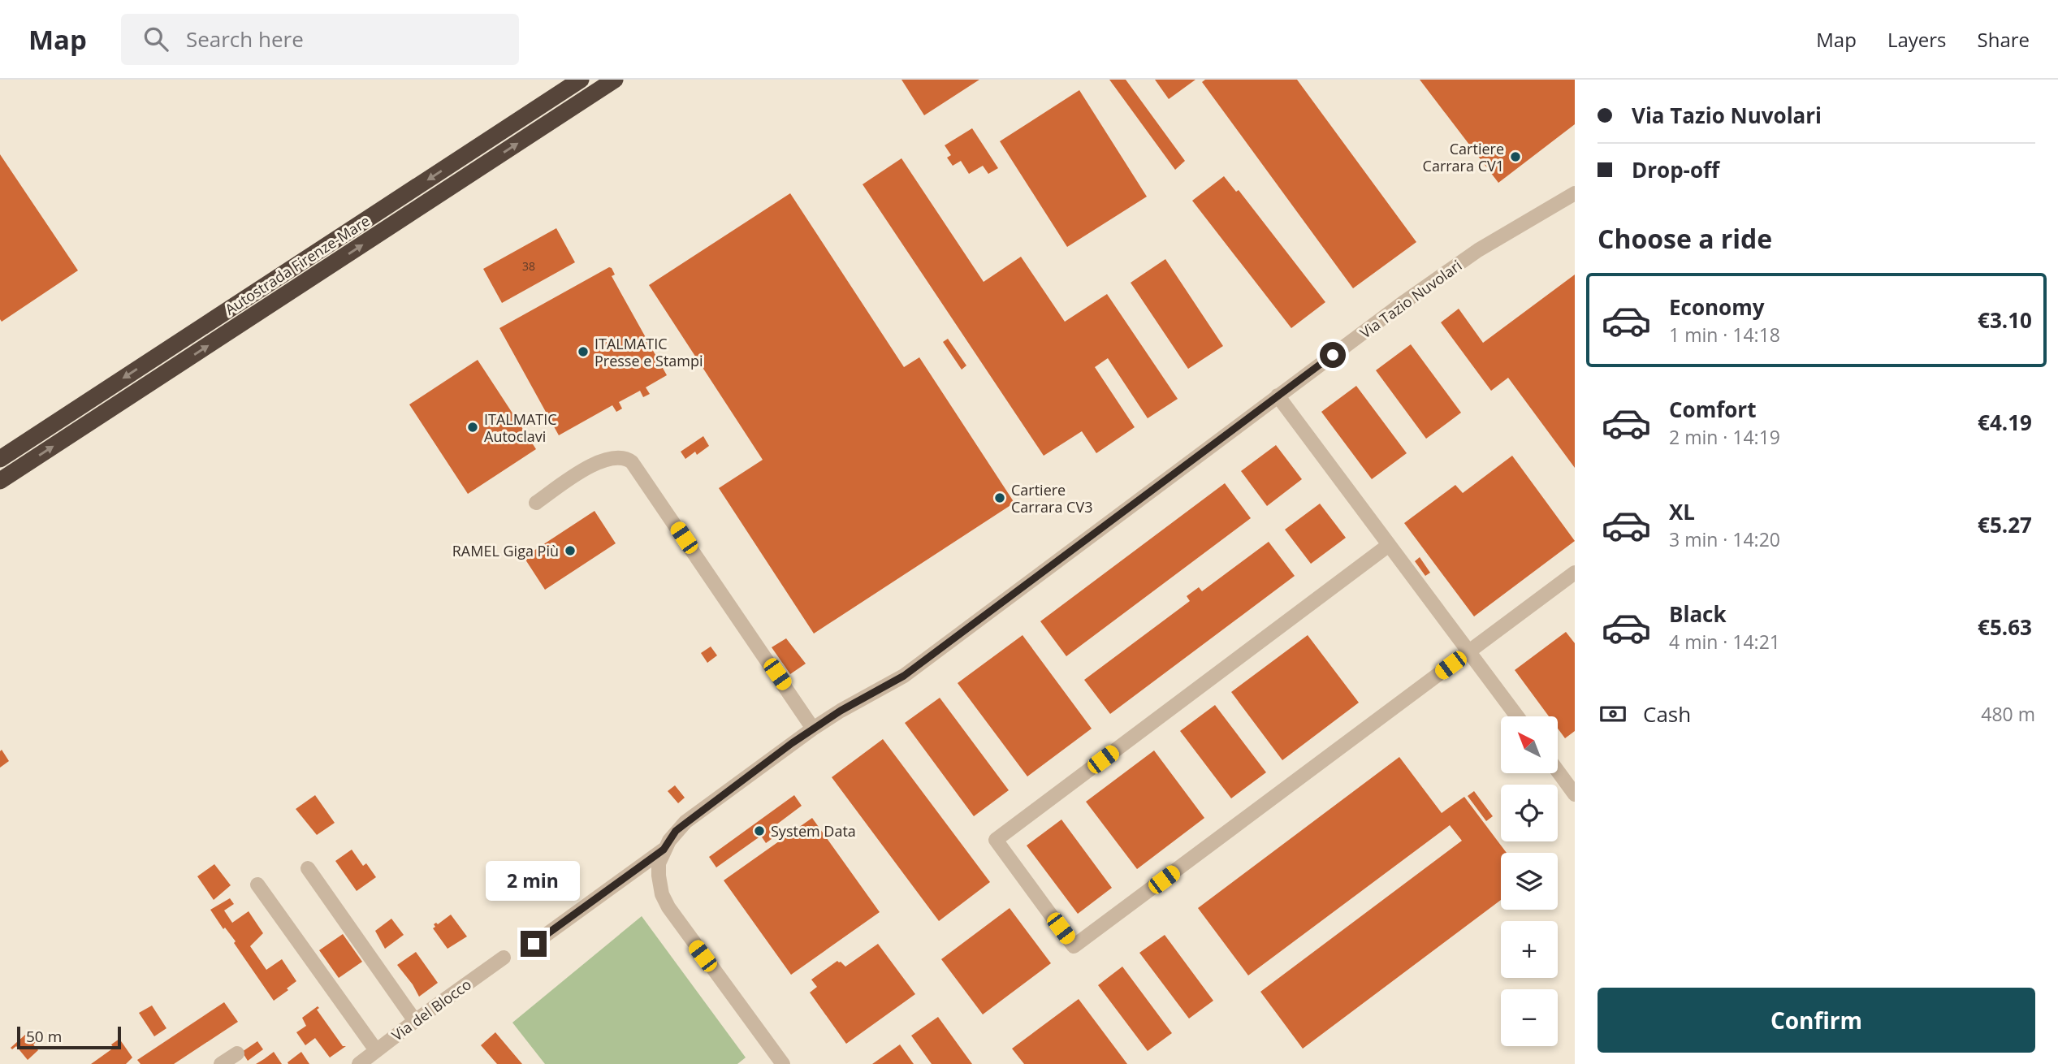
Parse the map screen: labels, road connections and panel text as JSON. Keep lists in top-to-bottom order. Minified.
{"streets":{"highway":["Autostrada Firenze-Mare"],"street":["Via Tazio Nuvolari","Via del Blocco"]},"places":["Cartiere Carrara CV1","ITALMATIC Presse e Stampi","ITALMATIC Autoclavi","Cartiere Carrara CV3","RAMEL Giga Più","System Data"],"house_numbers":["38"],"scale_bar":"50 m","north":"top left","page":{"header":"Map","search":"Search here","nav":["Map","Layers","Share"],"banner":["Via Tazio Nuvolari","Drop-off"],"heading":"Choose a ride","list":[{"name":"Economy","note":"1 min · 14:18","value":"€3.10"},{"name":"Comfort","note":"2 min · 14:19","value":"€4.19"},{"name":"XL","note":"3 min · 14:20","value":"€5.27"},{"name":"Black","note":"4 min · 14:21","value":"€5.63"}],"pay":["Cash","480 m"],"map_buttons":["+","−"],"bubble":"2 min","buttons":"Confirm","scale":"50 m"}}
